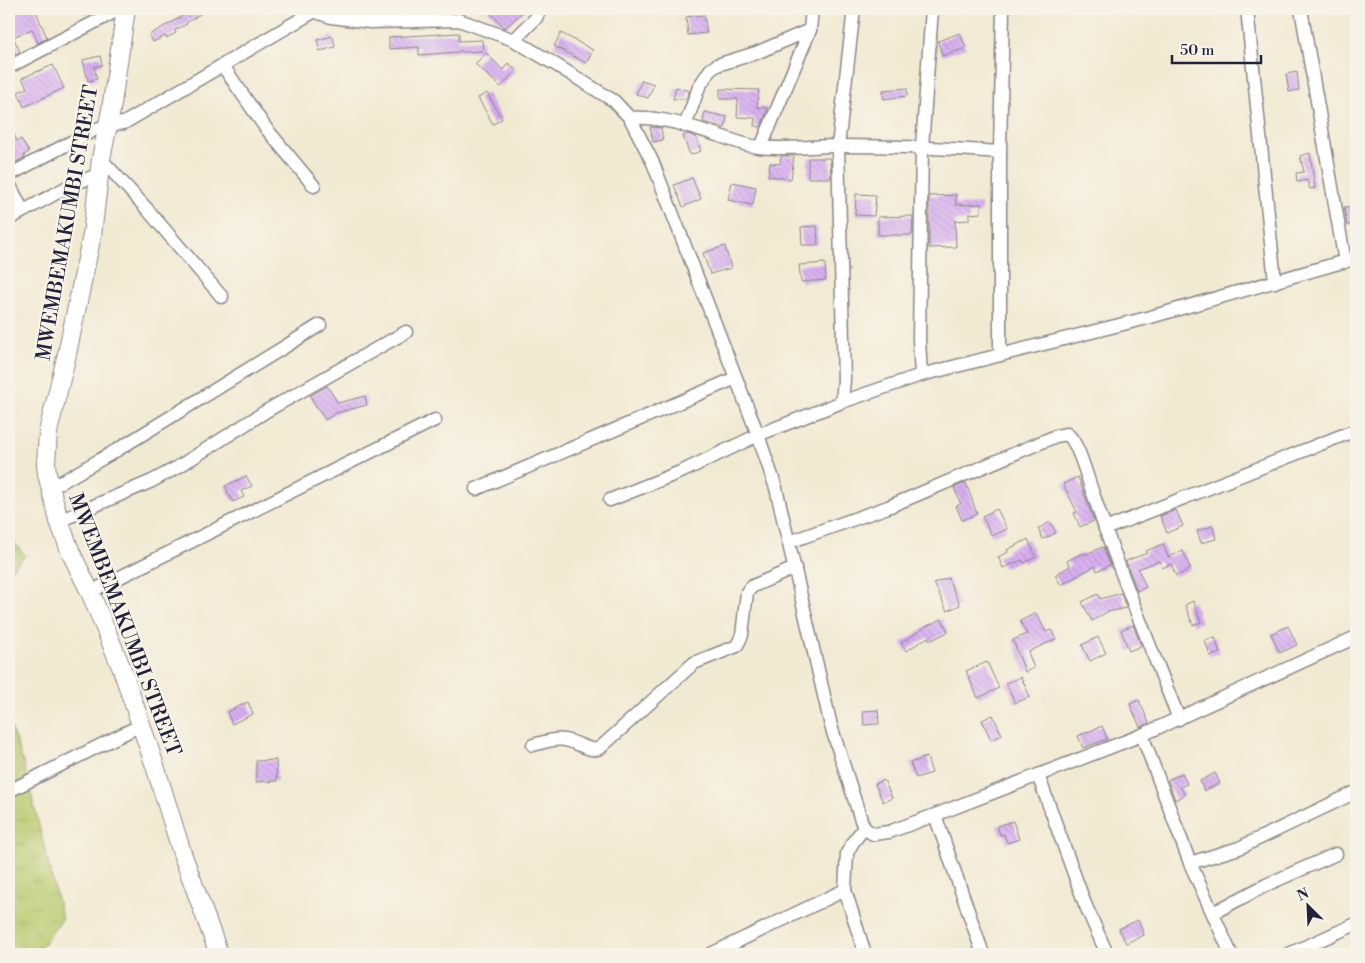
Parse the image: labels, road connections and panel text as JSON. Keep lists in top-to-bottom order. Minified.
{"streets":{"street":["MWEMBEMAKUMBI STREET"]},"scale_bar":"50 m","north":"top left"}
